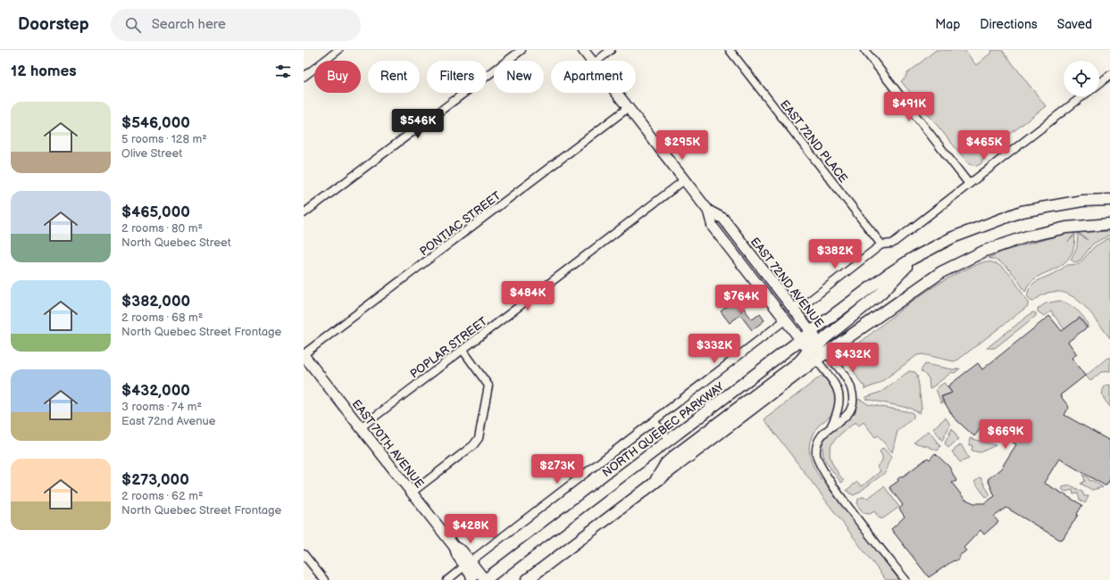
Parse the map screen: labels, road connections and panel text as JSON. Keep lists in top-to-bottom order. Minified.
{"streets":{"main road":["EAST 72ND AVENUE","NORTH QUEBEC PARKWAY","EAST 70TH AVENUE"],"street":["EAST 72ND PLACE","PONTIAC STREET","POPLAR STREET"]},"crossings":[["PONTIAC STREET","EAST 72ND AVENUE"],["PONTIAC STREET","EAST 70TH AVENUE"],["EAST 72ND AVENUE","POPLAR STREET"],["EAST 72ND AVENUE","NORTH QUEBEC PARKWAY"],["POPLAR STREET","EAST 70TH AVENUE"],["NORTH QUEBEC PARKWAY","EAST 70TH AVENUE"]],"page":{"header":"Doorstep","search":"Search here","nav":["Map","Directions","Saved"],"heading":"12 homes","chip":["Buy","Rent","Filters","New","Apartment"],"price":["$491K","$546K","$295K","$465K","$382K","$484K","$764K","$332K","$432K","$669K","$273K","$428K"],"list":[{"name":"$546,000","note":"5 rooms · 128 m² · Olive Street"},{"name":"$465,000","note":"2 rooms · 80 m² · North Quebec Street"},{"name":"$382,000","note":"2 rooms · 68 m² · North Quebec Street Frontage"},{"name":"$432,000","note":"3 rooms · 74 m² · East 72nd Avenue"},{"name":"$273,000","note":"2 rooms · 62 m² · North Quebec Street Frontage"}]}}
